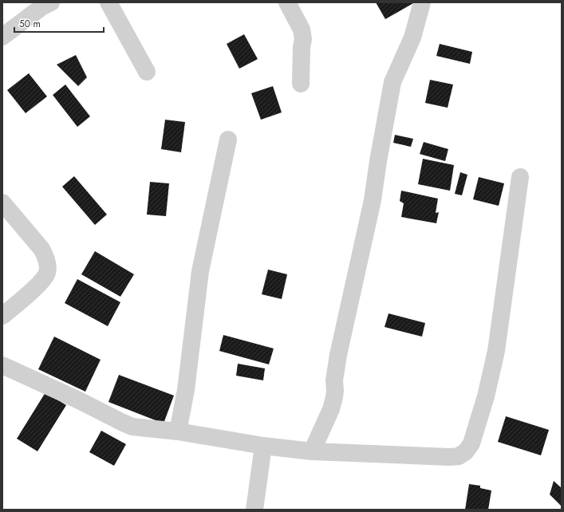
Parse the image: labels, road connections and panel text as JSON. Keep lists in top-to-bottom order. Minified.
{"scale_bar":"50 m"}
